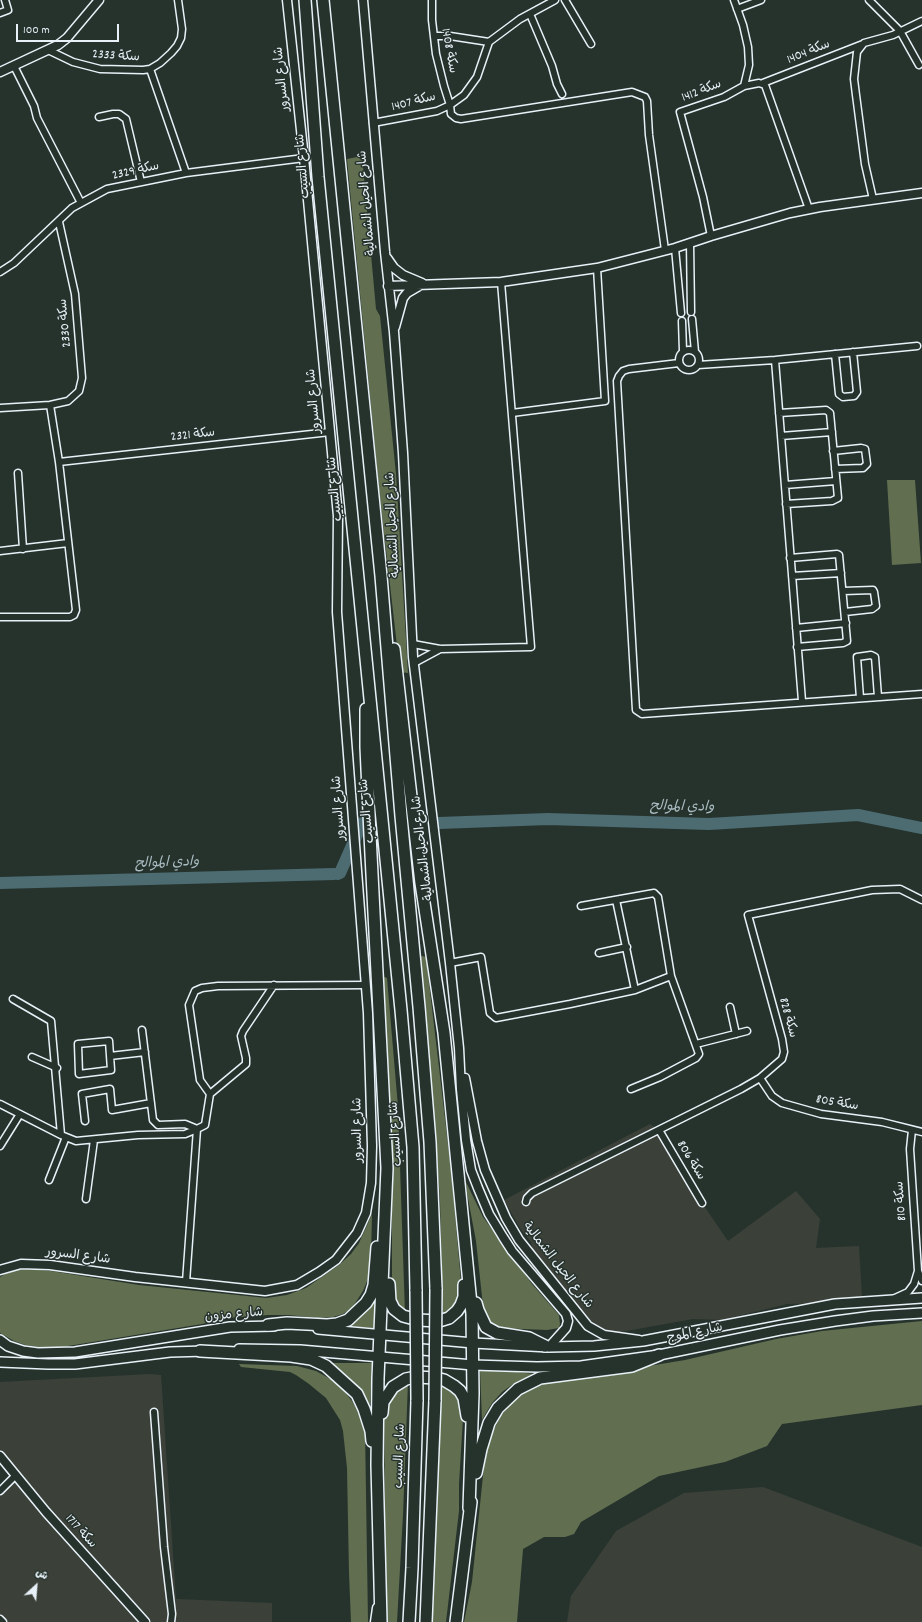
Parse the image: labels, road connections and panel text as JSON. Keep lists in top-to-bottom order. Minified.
{"streets":{"highway":["شارع السيب"],"main road":["شارع مزون","شارع الموج"],"street":["سكة 1408","سكة 1404","سكة 2333","شارع السرور","سكة 1412","سكة 1407","سكة 2329","شارع الحيل الشمالية","سكة 2330","سكة 2321","سكة 828","سكة 805","سكة 806","سكة 810","سكة 1717"]},"crossings":[["سكة 1408","سكة 1407"],["سكة 1404","سكة 1412"],["شارع السرور","سكة 2329"],["شارع السرور","سكة 2321"],["سكة 1407","شارع الحيل الشمالية"],["سكة 2329","سكة 2330"],["شارع الحيل الشمالية","شارع الموج"],["سكة 828","سكة 805"],["سكة 828","سكة 806"],["سكة 805","سكة 810"],["سكة 810","شارع الموج"],["شارع مزون","شارع الموج"]],"water":["وادي الموالح"],"scale_bar":"100 m","north":"top right"}
